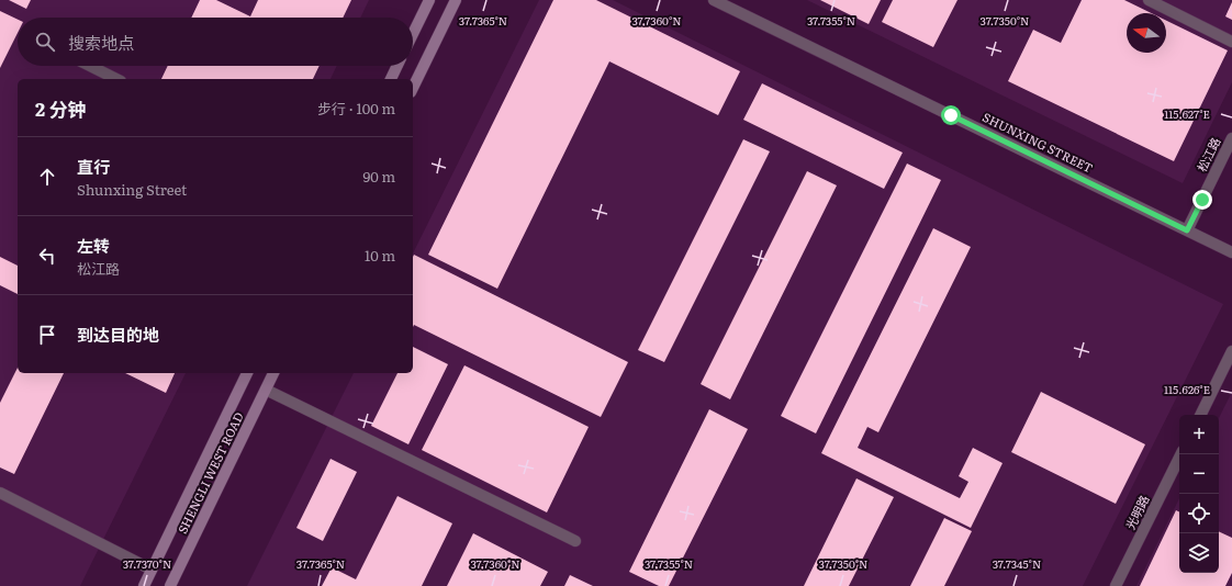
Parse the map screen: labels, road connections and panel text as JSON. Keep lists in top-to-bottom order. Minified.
{"streets":{"main road":["SHENGLI WEST ROAD"],"street":["SHUNXING STREET","松江路","光明路"]},"crossings":[["SHUNXING STREET","松江路"]],"north":"left","page":{"search":"搜索地点","heading":["2 分钟","步行 · 100 m"],"list":[["直行","Shunxing Street","90 m"],["左转","松江路","10 m"],"到达目的地"],"map_buttons":["+","−"]},"coordinates":["37.7365°N","37.7360°N","37.7355°N","37.7350°N","115.627°E","115.626°E","37.7370°N","37.7345°N"]}
